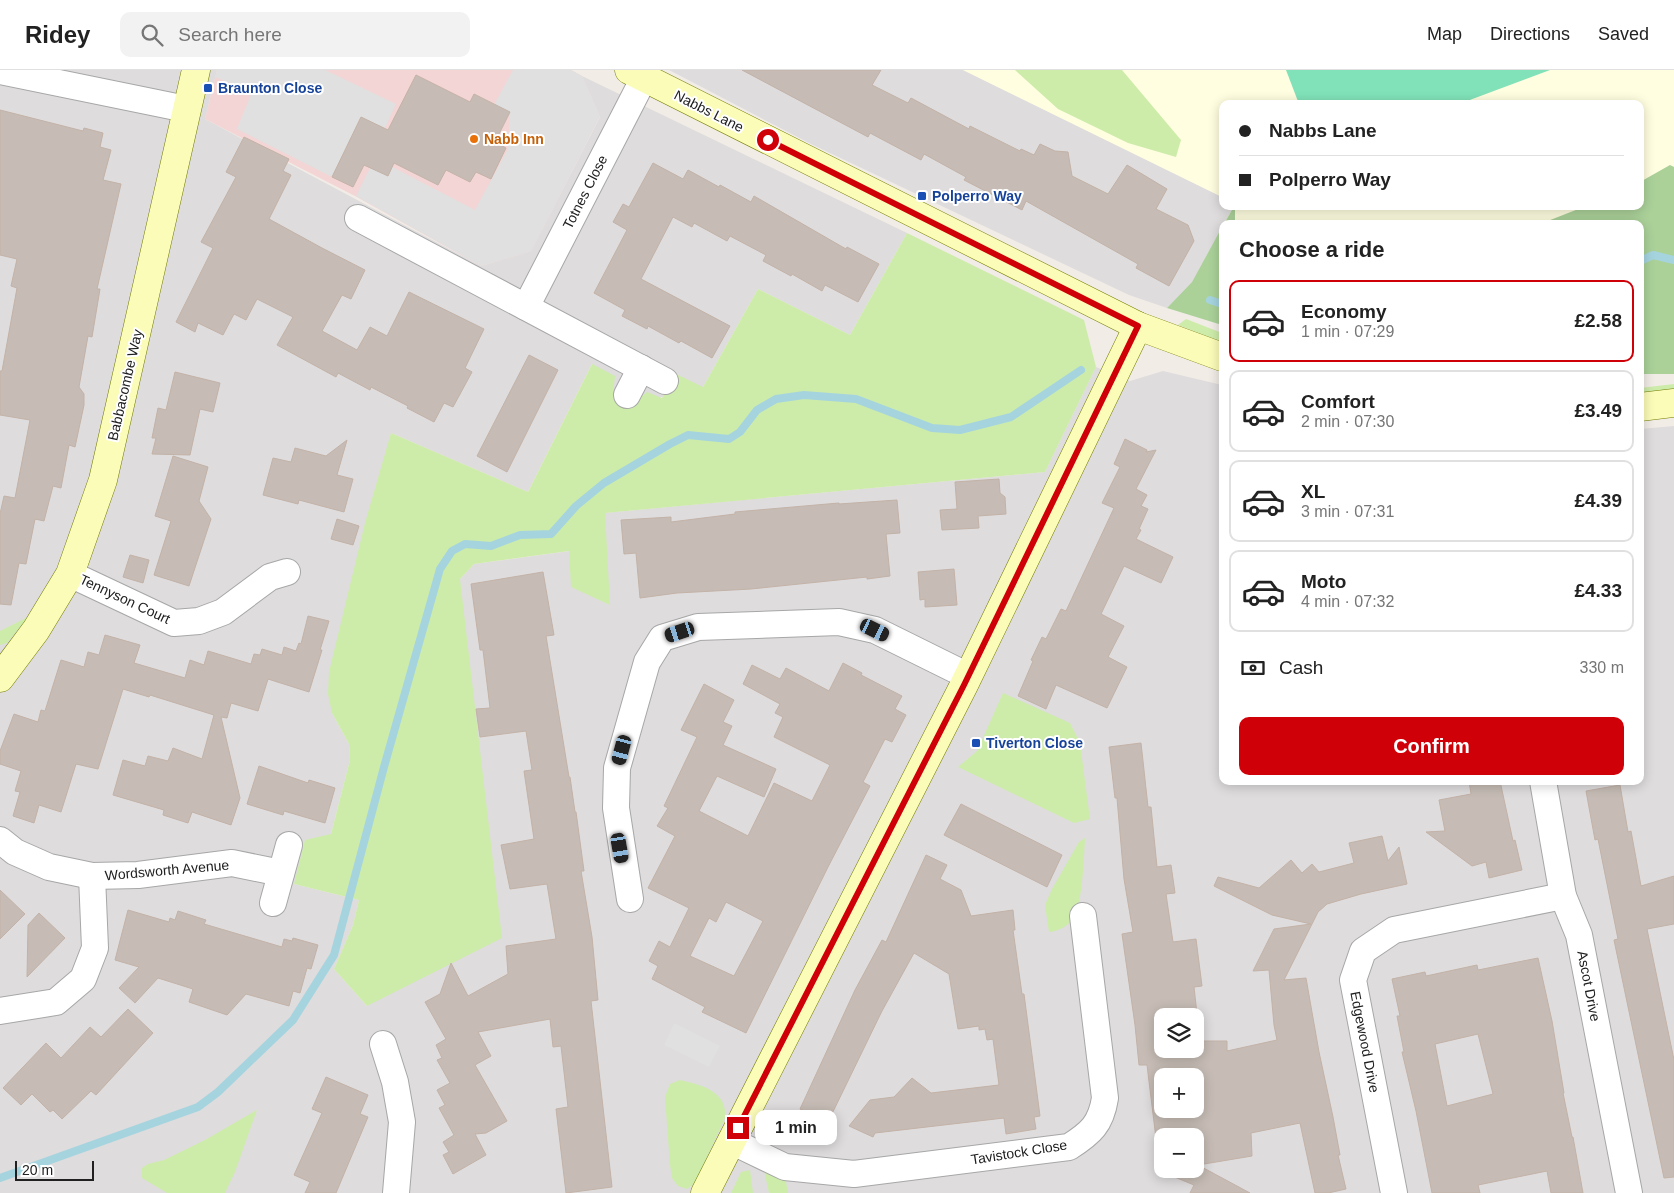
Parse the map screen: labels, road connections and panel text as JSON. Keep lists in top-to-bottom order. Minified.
{"streets":{"street":["Nabbs Lane","Totnes Close","Babbacombe Way","Tennyson Court","Wordsworth Avenue","Ascot Drive","Edgewood Drive","Tavistock Close"]},"crossings":[["Nabbs Lane","Totnes Close"],["Babbacombe Way","Tennyson Court"],["Ascot Drive","Edgewood Drive"]],"places":{"transit":["Braunton Close","Polperro Way","Tiverton Close"],"other":["Nabb Inn"]},"scale_bar":"20 m","page":{"header":"Ridey","search":"Search here","nav":["Map","Directions","Saved"],"banner":["Nabbs Lane","Polperro Way"],"heading":"Choose a ride","list":[{"name":"Economy","note":"1 min · 07:29","value":"£2.58"},{"name":"Comfort","note":"2 min · 07:30","value":"£3.49"},{"name":"XL","note":"3 min · 07:31","value":"£4.39"},{"name":"Moto","note":"4 min · 07:32","value":"£4.33"}],"pay":["Cash","330 m"],"buttons":"Confirm","map_buttons":["+","−"],"bubble":"1 min","scale":"20 m"}}
